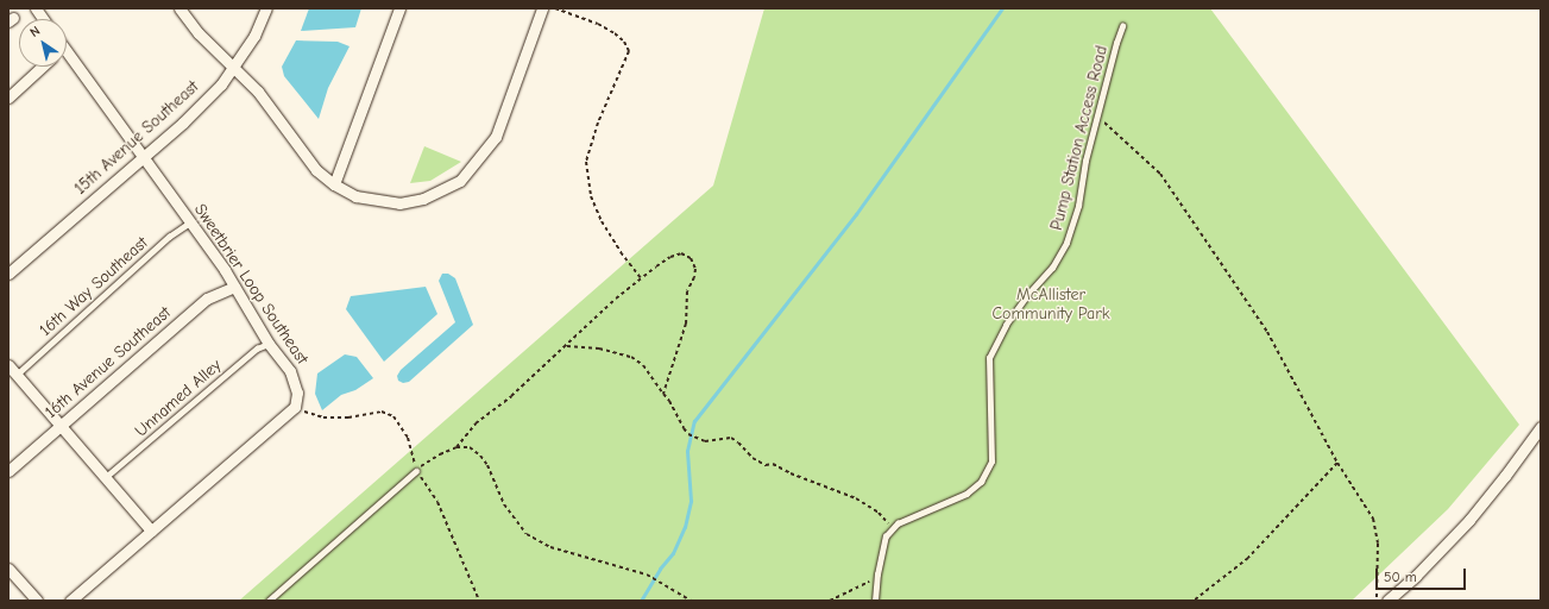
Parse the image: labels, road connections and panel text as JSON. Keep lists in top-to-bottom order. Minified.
{"streets":{"street":["15th Avenue Southeast","Sweetbrier Loop Southeast","16th Avenue Southeast"],"lane":["Pump Station Access Road","16th Way Southeast","Unnamed Alley"]},"crossings":[["15th Avenue Southeast","Sweetbrier Loop Southeast"],["Sweetbrier Loop Southeast","16th Way Southeast"],["Sweetbrier Loop Southeast","16th Avenue Southeast"],["Sweetbrier Loop Southeast","Unnamed Alley"]],"parks":["McAllister Community Park"],"scale_bar":"50 m","north":"top left"}
